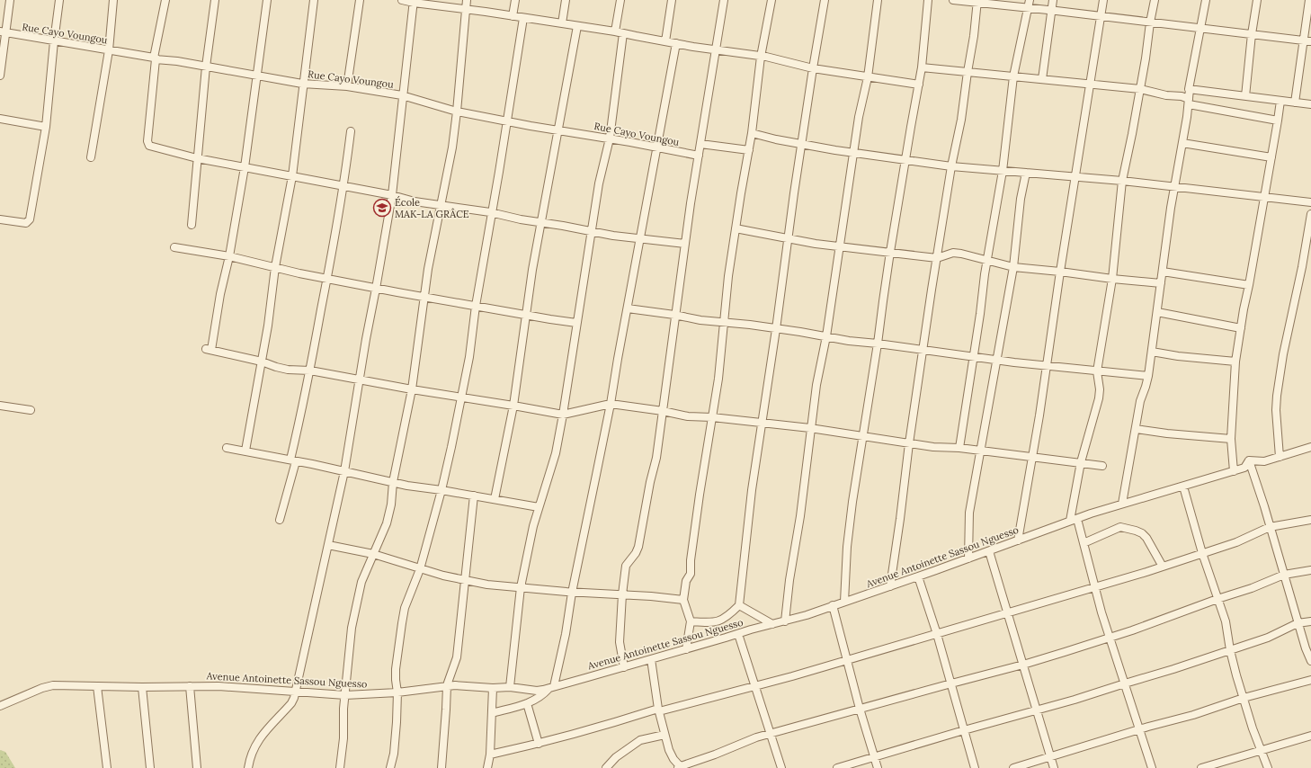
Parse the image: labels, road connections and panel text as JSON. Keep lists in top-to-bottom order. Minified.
{"streets":{"street":["Rue Cayo Voungou","Avenue Antoinette Sassou Nguesso"]},"places":{"school or university":["École MAK-LA GRÂCE"]}}
